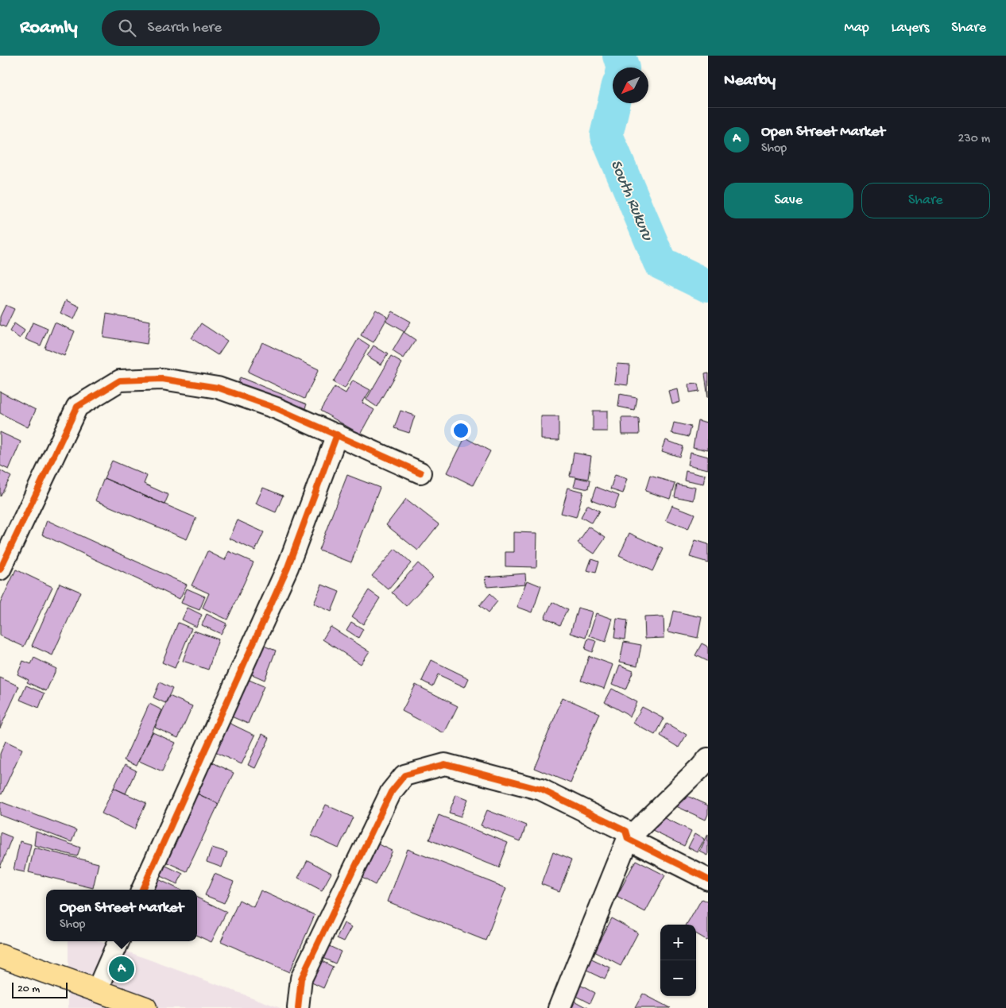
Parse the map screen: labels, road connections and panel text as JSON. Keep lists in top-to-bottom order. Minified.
{"water":["South Rukuru"],"scale_bar":"20 m","north":"bottom left","page":{"header":"Roamly","search":"Search here","nav":["Map","Layers","Share"],"heading":"Nearby","list":[{"mark":"A","name":"Open Street Market","note":"Shop","value":"230 m"}],"buttons":["Save","Share"],"popup":["Open Street Market","Shop"],"map_buttons":["+","−"],"pins":"A","scale":"20 m"}}
